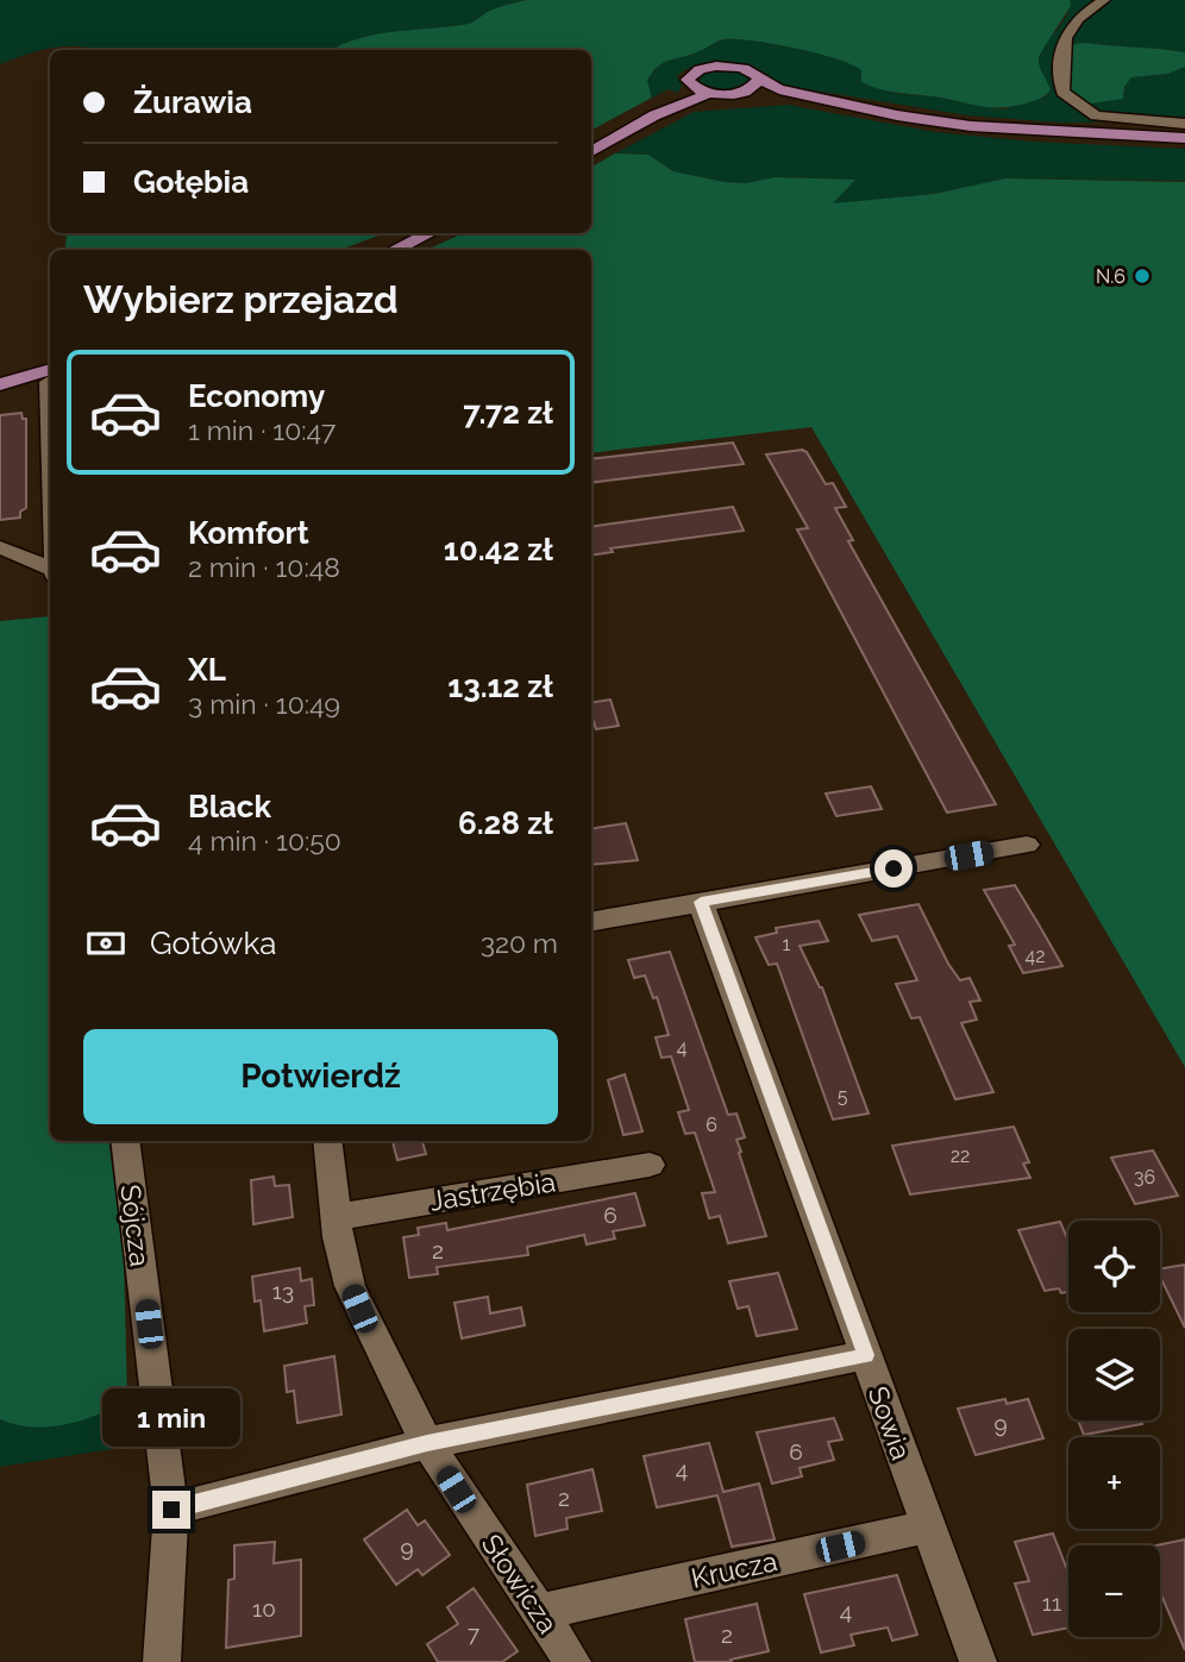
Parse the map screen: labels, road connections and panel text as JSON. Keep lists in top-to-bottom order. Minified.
{"streets":{"street":["Jastrzębia","Sójcza","Sowia","Krucza","Słowicza"]},"crossings":[["Jastrzębia","Słowicza"],["Sowia","Krucza"],["Krucza","Słowicza"]],"places":["N.6"],"house_numbers":["1","42","4","5","6","22","36","6","2","13","9","6","4","2","9","11","10","4","7","2"],"page":{"banner":["Żurawia","Gołębia"],"heading":"Wybierz przejazd","list":[{"name":"Economy","note":"1 min · 10:47","value":"7.72 zł"},{"name":"Komfort","note":"2 min · 10:48","value":"10.42 zł"},{"name":"XL","note":"3 min · 10:49","value":"13.12 zł"},{"name":"Black","note":"4 min · 10:50","value":"6.28 zł"}],"pay":["Gotówka","320 m"],"buttons":"Potwierdź","map_buttons":["+","−"],"bubble":"1 min"}}
